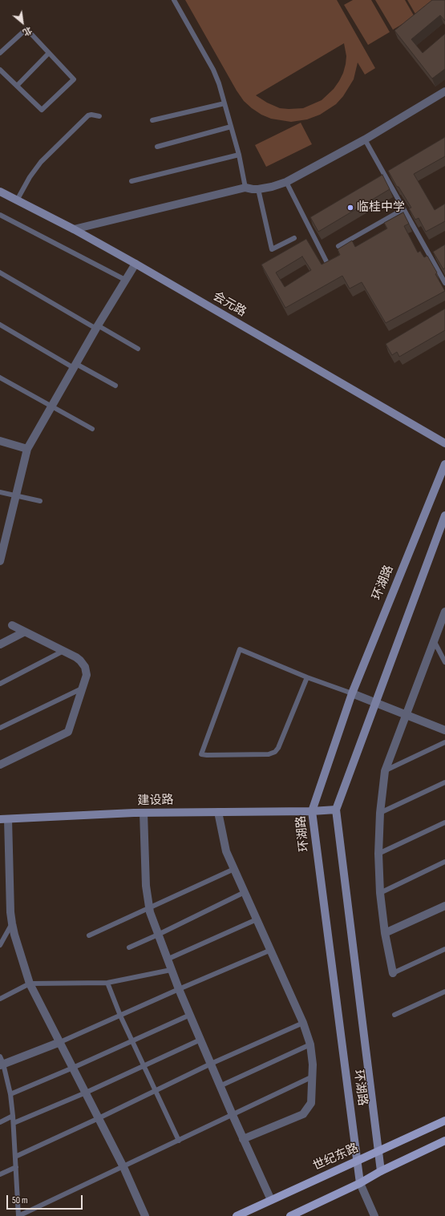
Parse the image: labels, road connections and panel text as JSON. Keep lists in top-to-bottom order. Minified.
{"streets":{"main road":["会元路","环湖路","建设路","世纪东路"]},"crossings":[["环湖路","建设路"],["环湖路","世纪东路"]],"places":["临桂中学"],"scale_bar":"50 m","north":"bottom right"}
